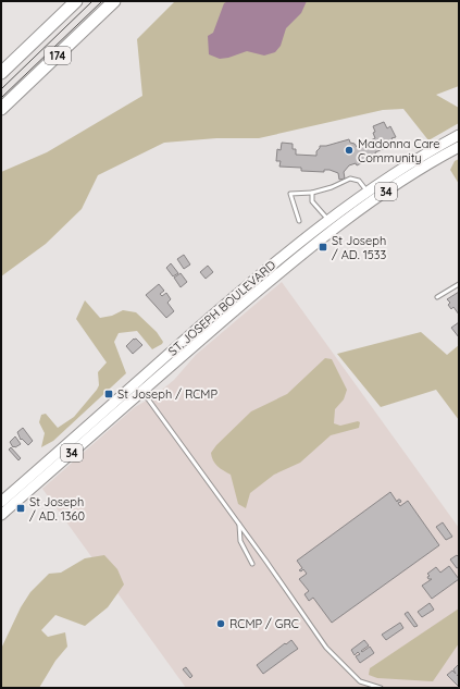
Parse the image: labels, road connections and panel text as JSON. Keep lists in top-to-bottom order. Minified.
{"streets":{"highway":["174"],"main road":["34","ST. JOSEPH BOULEVARD"]},"places":{"other":["Madonna Care Community","RCMP / GRC"],"transit":["St Joseph / AD. 1533","St Joseph / RCMP","St Joseph / AD. 1360"]}}
